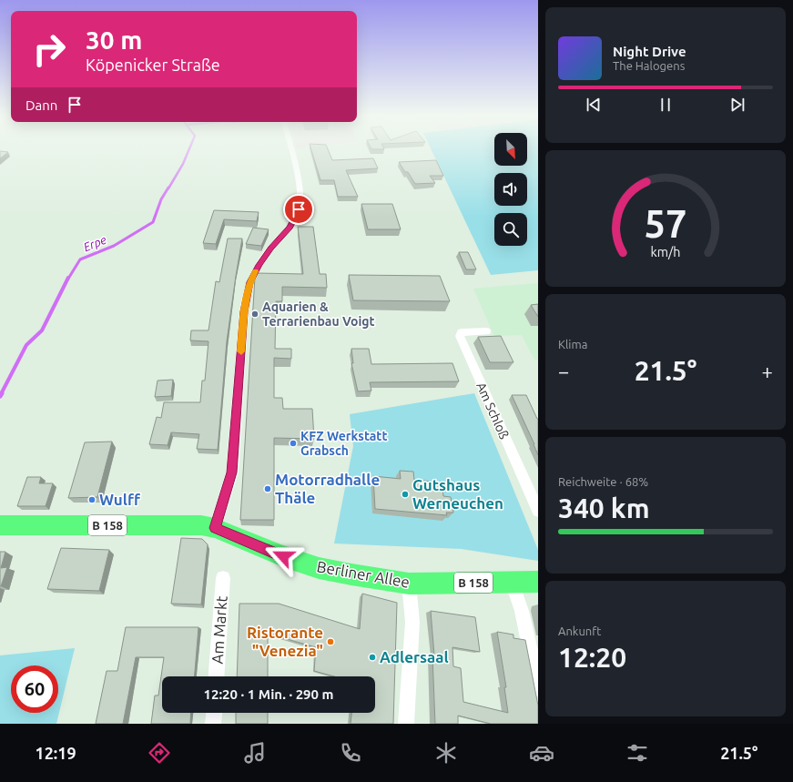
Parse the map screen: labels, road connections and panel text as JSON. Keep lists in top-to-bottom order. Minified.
{"streets":{"main road":["B 158","Berliner Allee"],"street":["Am Schloß","Am Markt"]},"water":["Erpe"],"places":["Aquarien & Terrarienbau Voigt","KFZ Werkstatt Grabsch","Motorradhalle Thäle","Gutshaus Werneuchen","Wulff","Ristorante \"Venezia\"","Adlersaal"],"north":"bottom right","page":{"turn":["30 m","Köpenicker Straße"],"song":["Night Drive","The Halogens"],"then":"Dann","tile":["Klima",["Reichweite · 68%","340 km"],["Ankunft","12:20"]],"heat":["−","21.5°","+"],"limit":"60","trip":"12:20 · 1 Min. · 290 m","tabs":["12:19","21.5°"],"gauge":["57","km/h"]}}
